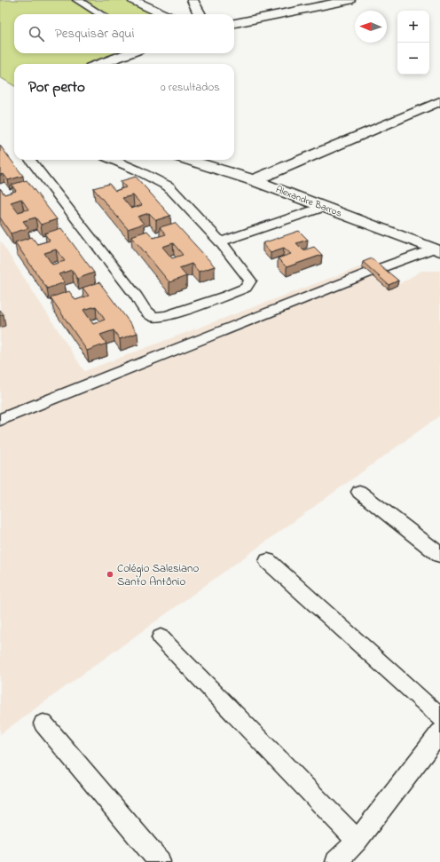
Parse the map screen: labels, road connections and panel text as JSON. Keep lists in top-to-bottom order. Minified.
{"streets":{"street":["Alexandre Barros"]},"places":["Colégio Salesiano Santo Antônio"],"north":"left","page":{"map_buttons":["+","−"],"search":"Pesquisar aqui","heading":["Por perto","0 resultados"]}}
